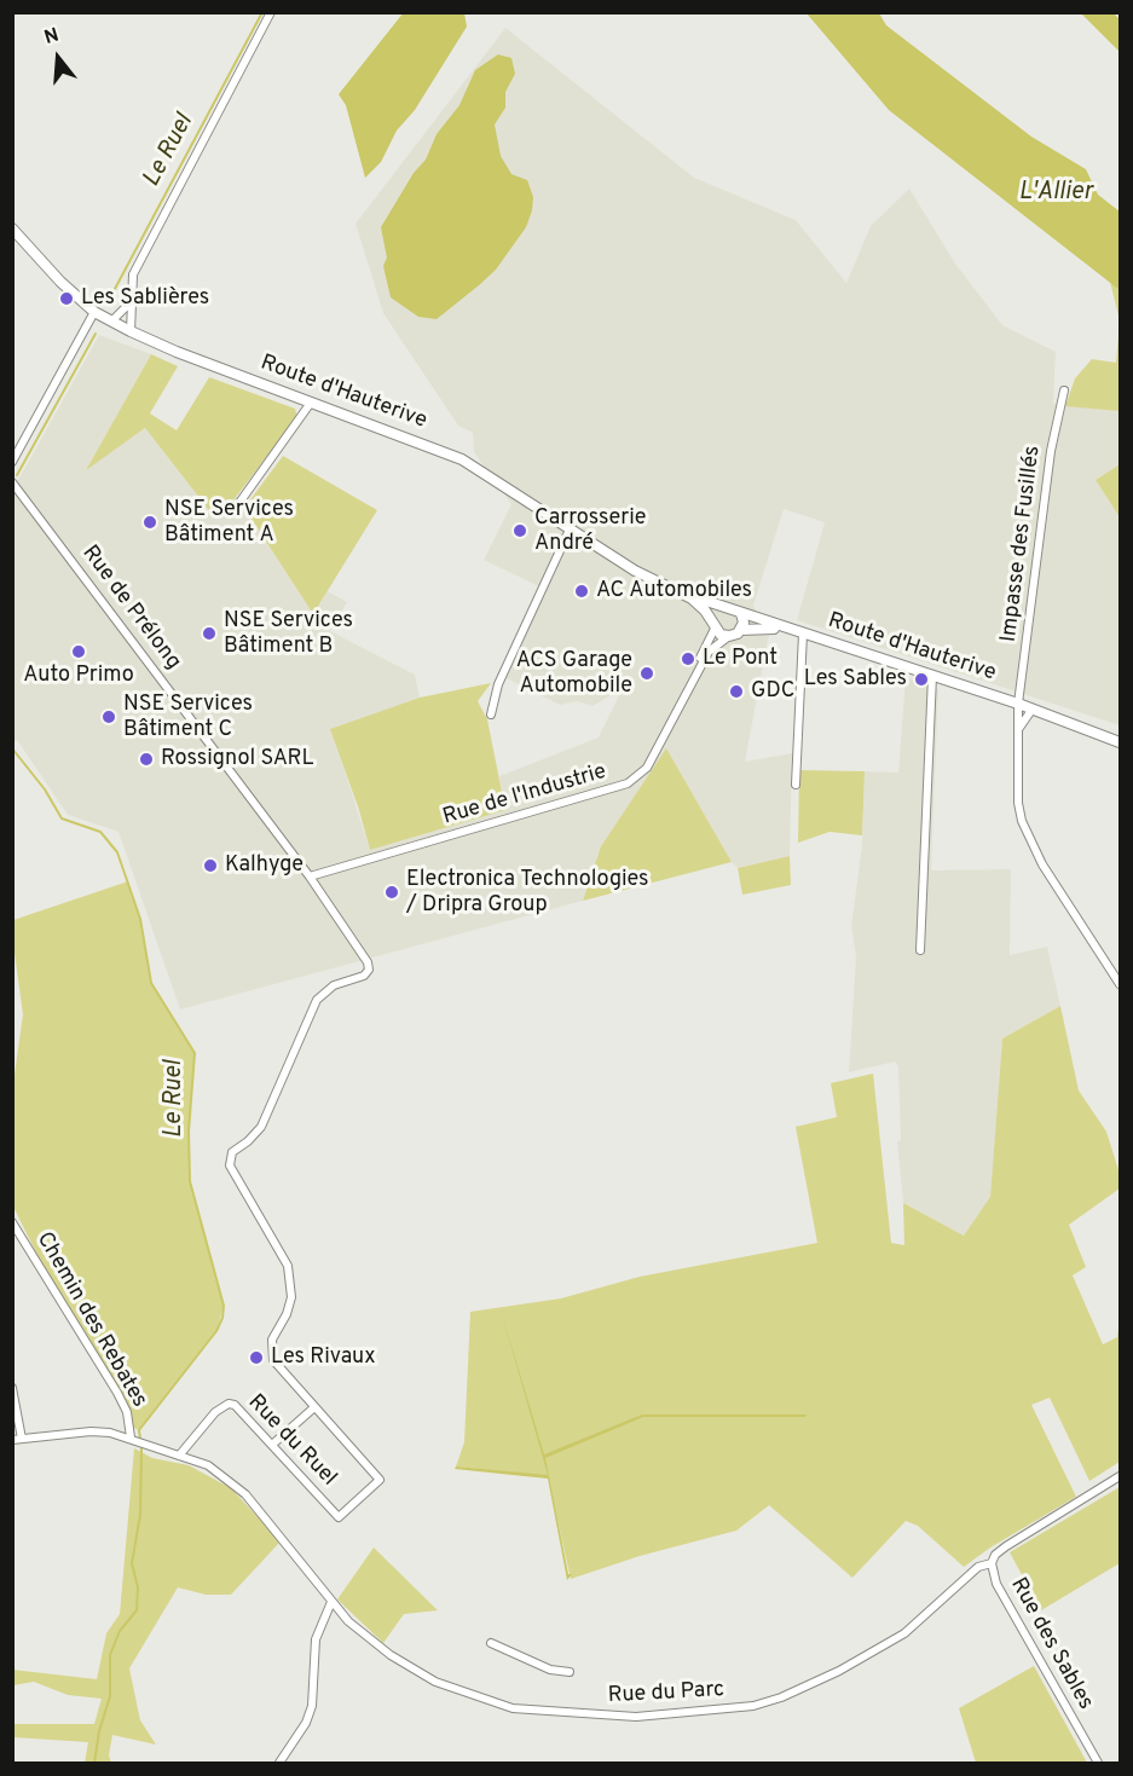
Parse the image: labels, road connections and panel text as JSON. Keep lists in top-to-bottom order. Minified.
{"streets":{"main road":["Route d'Hauterive"],"street":["Impasse des Fusillés","Rue de Prélong","Rue de l'Industrie","Chemin des Rebates","Rue du Ruel","Rue des Sables","Rue du Parc"]},"crossings":[["Route d'Hauterive","Impasse des Fusillés"],["Route d'Hauterive","Rue de l'Industrie"],["Rue de Prélong","Rue de l'Industrie"],["Rue de Prélong","Rue du Ruel"],["Chemin des Rebates","Rue du Ruel"],["Chemin des Rebates","Rue du Parc"],["Rue des Sables","Rue du Parc"]],"water":["Le Ruel","L'Allier"],"places":["Les Sablières","NSE Services Bâtiment A","Carrosserie André","AC Automobiles","NSE Services Bâtiment B","Auto Primo","Le Pont","ACS Garage Automobile","Les Sables","GDC","NSE Services Bâtiment C","Rossignol SARL","Kalhyge","Electronica Technologies / Dripra Group","Les Rivaux"],"north":"top"}
